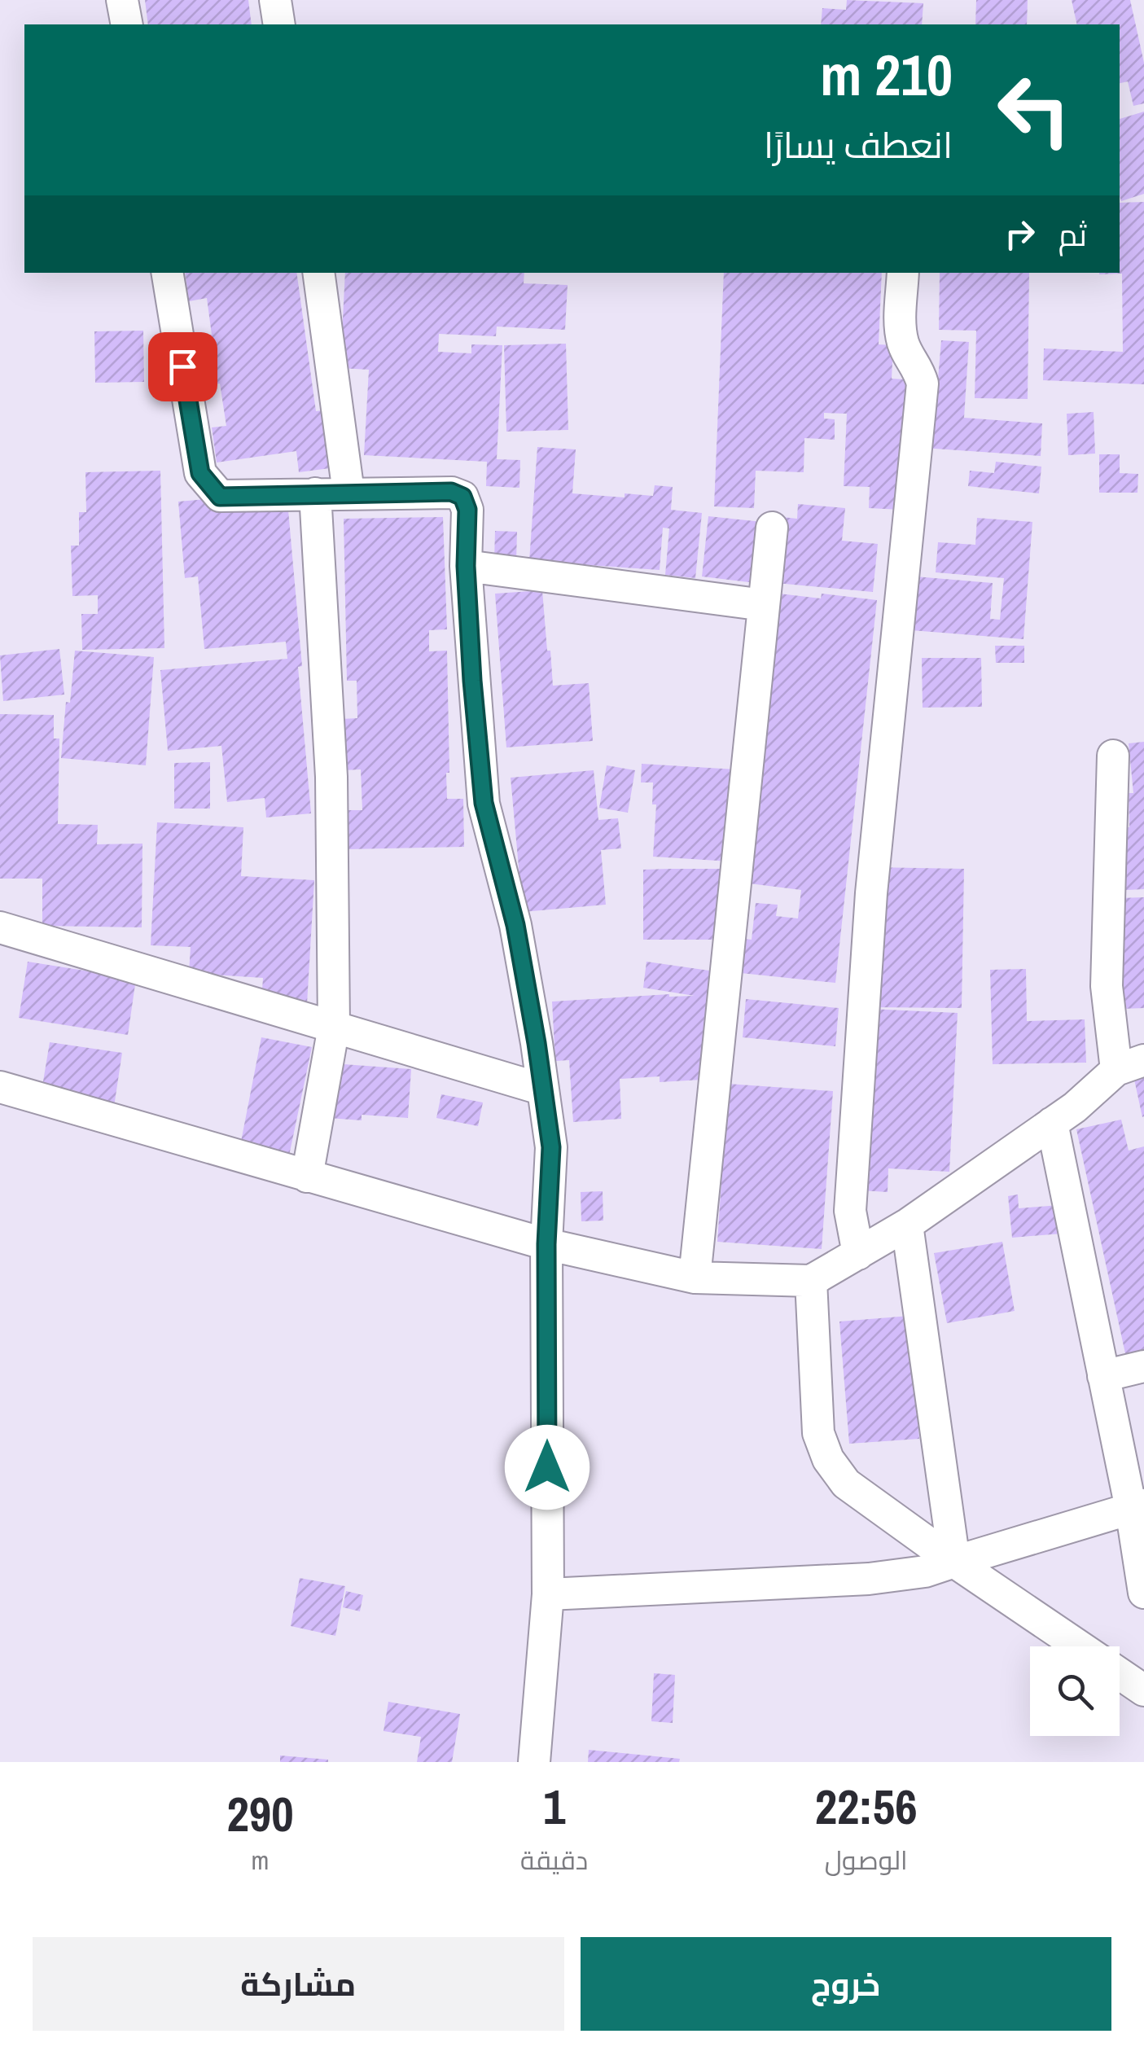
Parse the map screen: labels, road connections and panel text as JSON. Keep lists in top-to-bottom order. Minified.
{"page":{"turn":["210 m","انعطف يسارًا"],"then":"ثم","eta":["22:56","الوصول","1","دقيقة","290","m"],"buttons":["خروج","مشاركة"]}}
